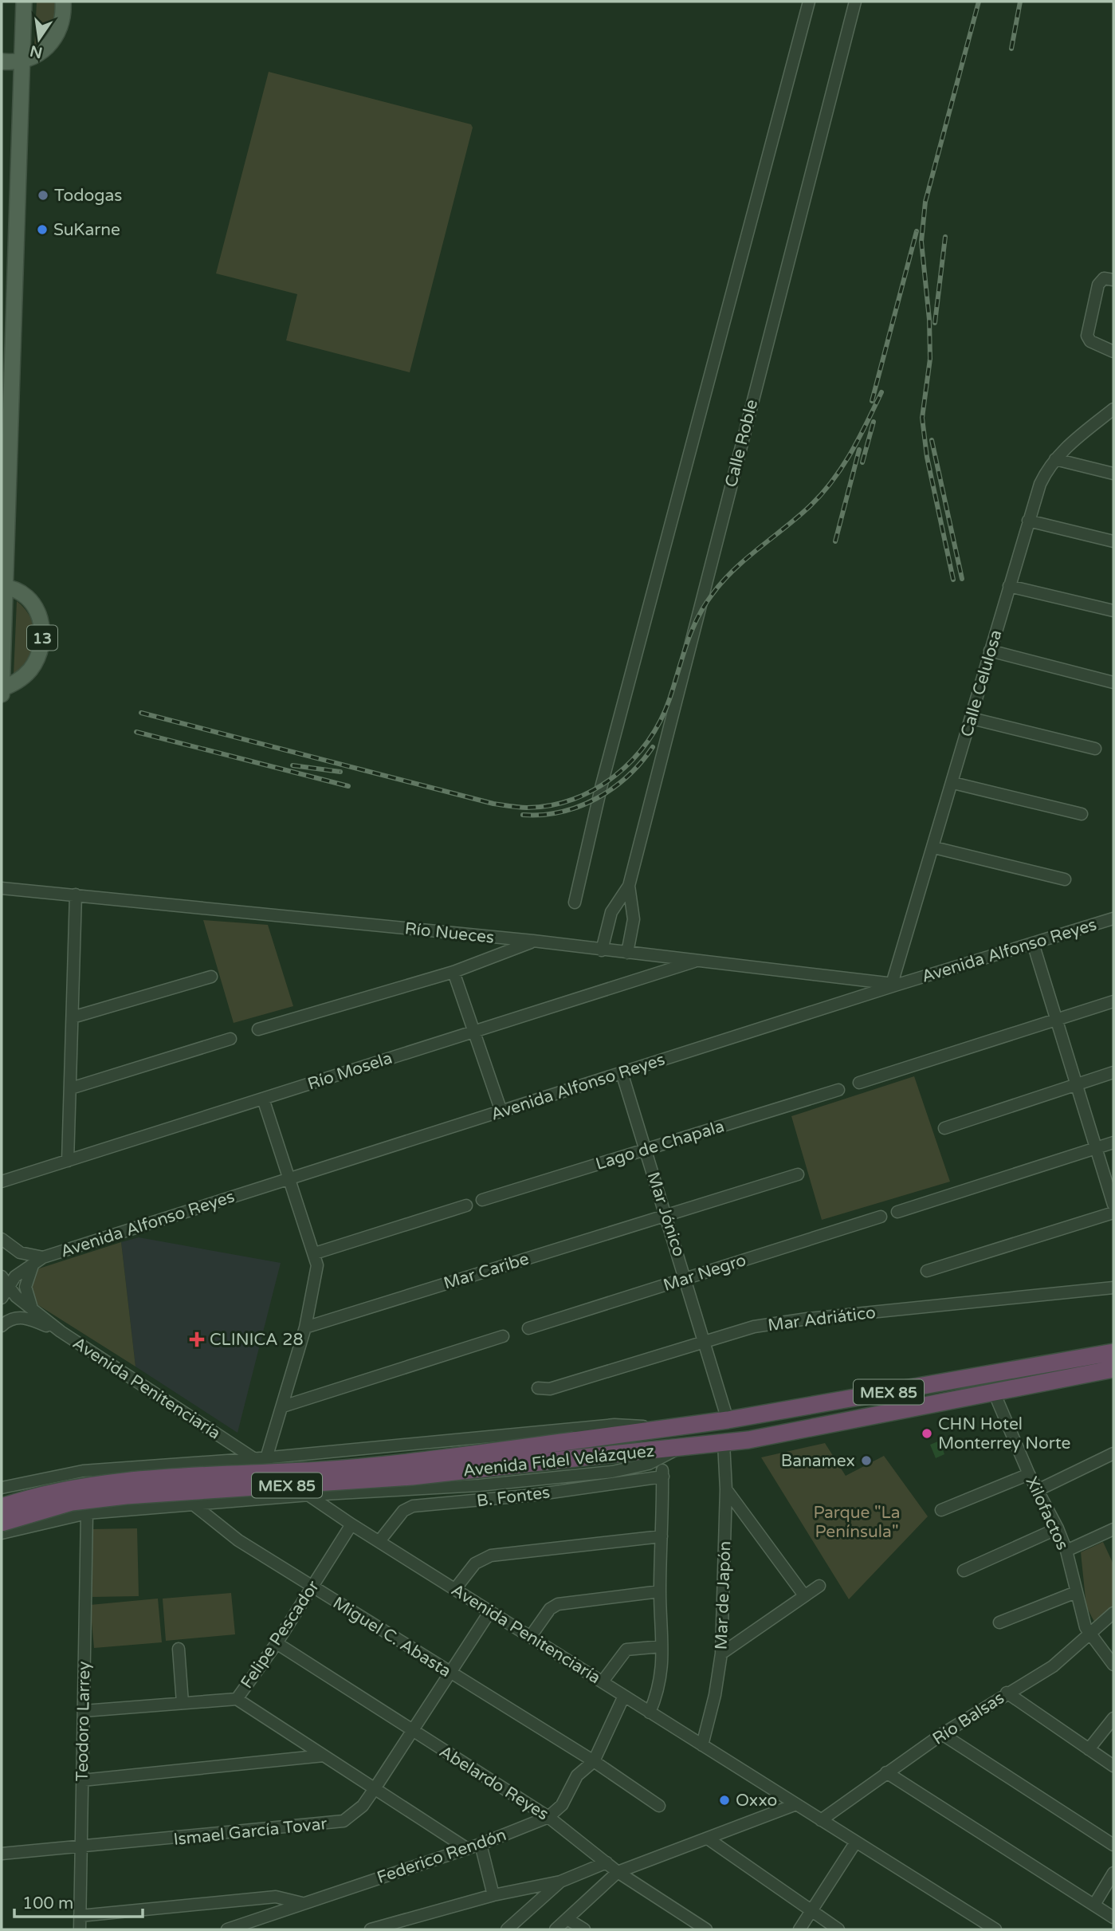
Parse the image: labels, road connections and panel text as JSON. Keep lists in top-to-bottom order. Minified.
{"streets":{"highway":["MEX 85","Avenida Fidel Velázquez"],"main road":["13"],"street":["Calle Roble","Calle Celulosa","Río Nueces","Avenida Alfonso Reyes","Río Mosela","Lago de Chapala","Mar Jónico","Mar Caribe","Mar Negro","Mar Adriático","Avenida Penitenciaría","B. Fontes","Xilofactos","Mar de Japón","Felipe Pescador","Miguel C. Abasta","Río Balsas","Teodoro Larrey","Abelardo Reyes","Ismael García Tovar","Federico Rendón"]},"crossings":[["Calle Roble","Río Nueces"],["Calle Celulosa","Río Nueces"],["Calle Celulosa","Avenida Alfonso Reyes"],["Río Nueces","Avenida Alfonso Reyes"],["Río Nueces","Río Mosela"],["Avenida Alfonso Reyes","Mar Jónico"],["Avenida Alfonso Reyes","Avenida Penitenciaría"],["Lago de Chapala","Mar Jónico"],["Mar Jónico","Mar Caribe"],["Mar Jónico","Mar Negro"],["Mar Jónico","Mar Adriático"],["Mar Jónico","Avenida Fidel Velázquez"],["Avenida Penitenciaría","B. Fontes"],["Avenida Penitenciaría","Mar de Japón"],["Avenida Penitenciaría","Felipe Pescador"],["Avenida Penitenciaría","Río Balsas"],["Avenida Penitenciaría","Ismael García Tovar"],["Avenida Penitenciaría","Federico Rendón"],["Avenida Fidel Velázquez","Xilofactos"],["Avenida Fidel Velázquez","Mar de Japón"],["Xilofactos","Río Balsas"],["Felipe Pescador","Miguel C. Abasta"],["Felipe Pescador","Teodoro Larrey"],["Felipe Pescador","Abelardo Reyes"],["Miguel C. Abasta","Ismael García Tovar"],["Miguel C. Abasta","Federico Rendón"],["Teodoro Larrey","Ismael García Tovar"],["Abelardo Reyes","Ismael García Tovar"],["Abelardo Reyes","Federico Rendón"]],"parks":["Parque \"La Península\""],"places":{"other":["Todogas","SuKarne","CHN Hotel Monterrey Norte","Banamex","Oxxo"],"health":["CLINICA 28"]},"scale_bar":"100 m","north":"bottom"}
